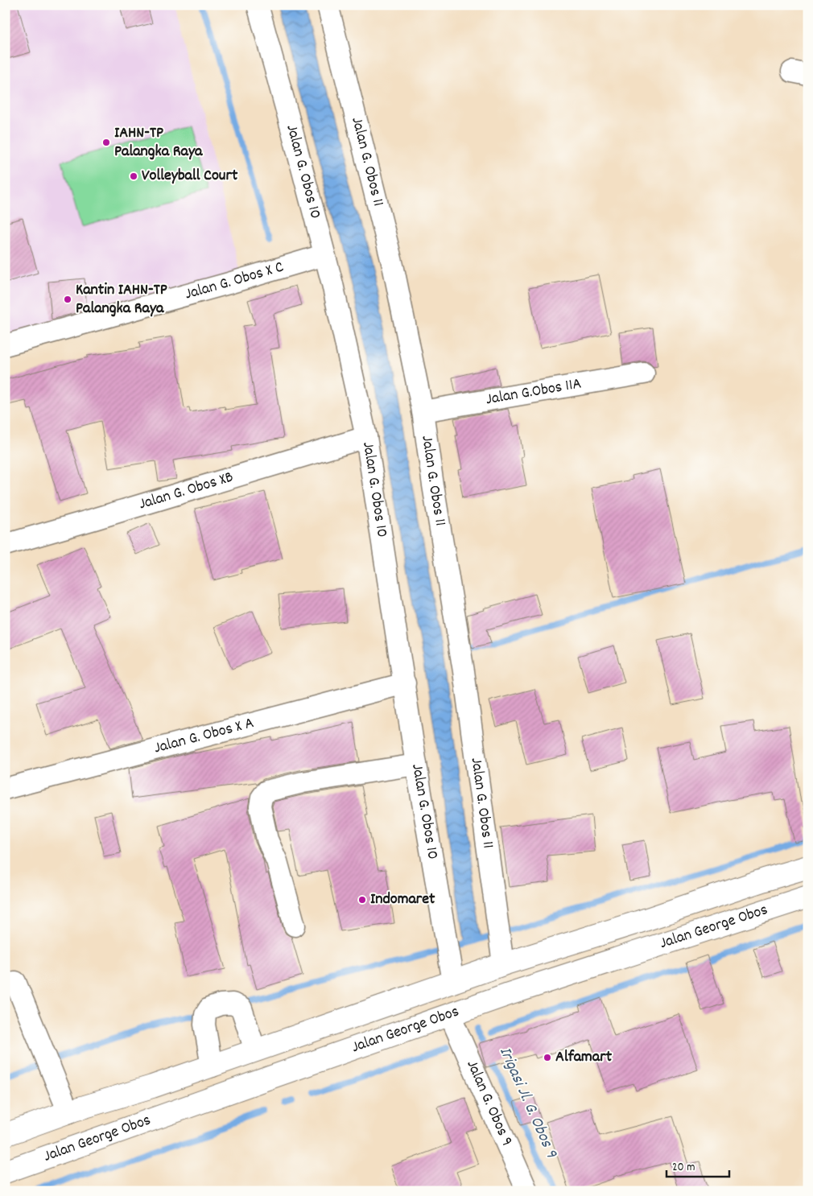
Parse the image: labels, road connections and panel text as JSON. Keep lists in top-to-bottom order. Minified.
{"streets":{"main road":["Jalan George Obos"],"street":["Jalan G. Obos 11","Jalan G. Obos 10","Jalan G. Obos X C","Jalan G.Obos 11A","Jalan G. Obos XB","Jalan G. Obos X A","Jalan G. Obos 9"]},"crossings":[["Jalan G. Obos 11","Jalan G.Obos 11A"],["Jalan G. Obos 11","Jalan George Obos"],["Jalan G. Obos 10","Jalan G. Obos X C"],["Jalan G. Obos 10","Jalan G. Obos XB"],["Jalan G. Obos 10","Jalan G. Obos X A"],["Jalan G. Obos 10","Jalan George Obos"],["Jalan George Obos","Jalan G. Obos 9"]],"water":["Irigasi Jl. G. Obos 9"],"places":["IAHN-TP Palangka Raya","Volleyball Court","Kantin IAHN-TP Palangka Raya","Indomaret","Alfamart"],"scale_bar":"20 m"}
